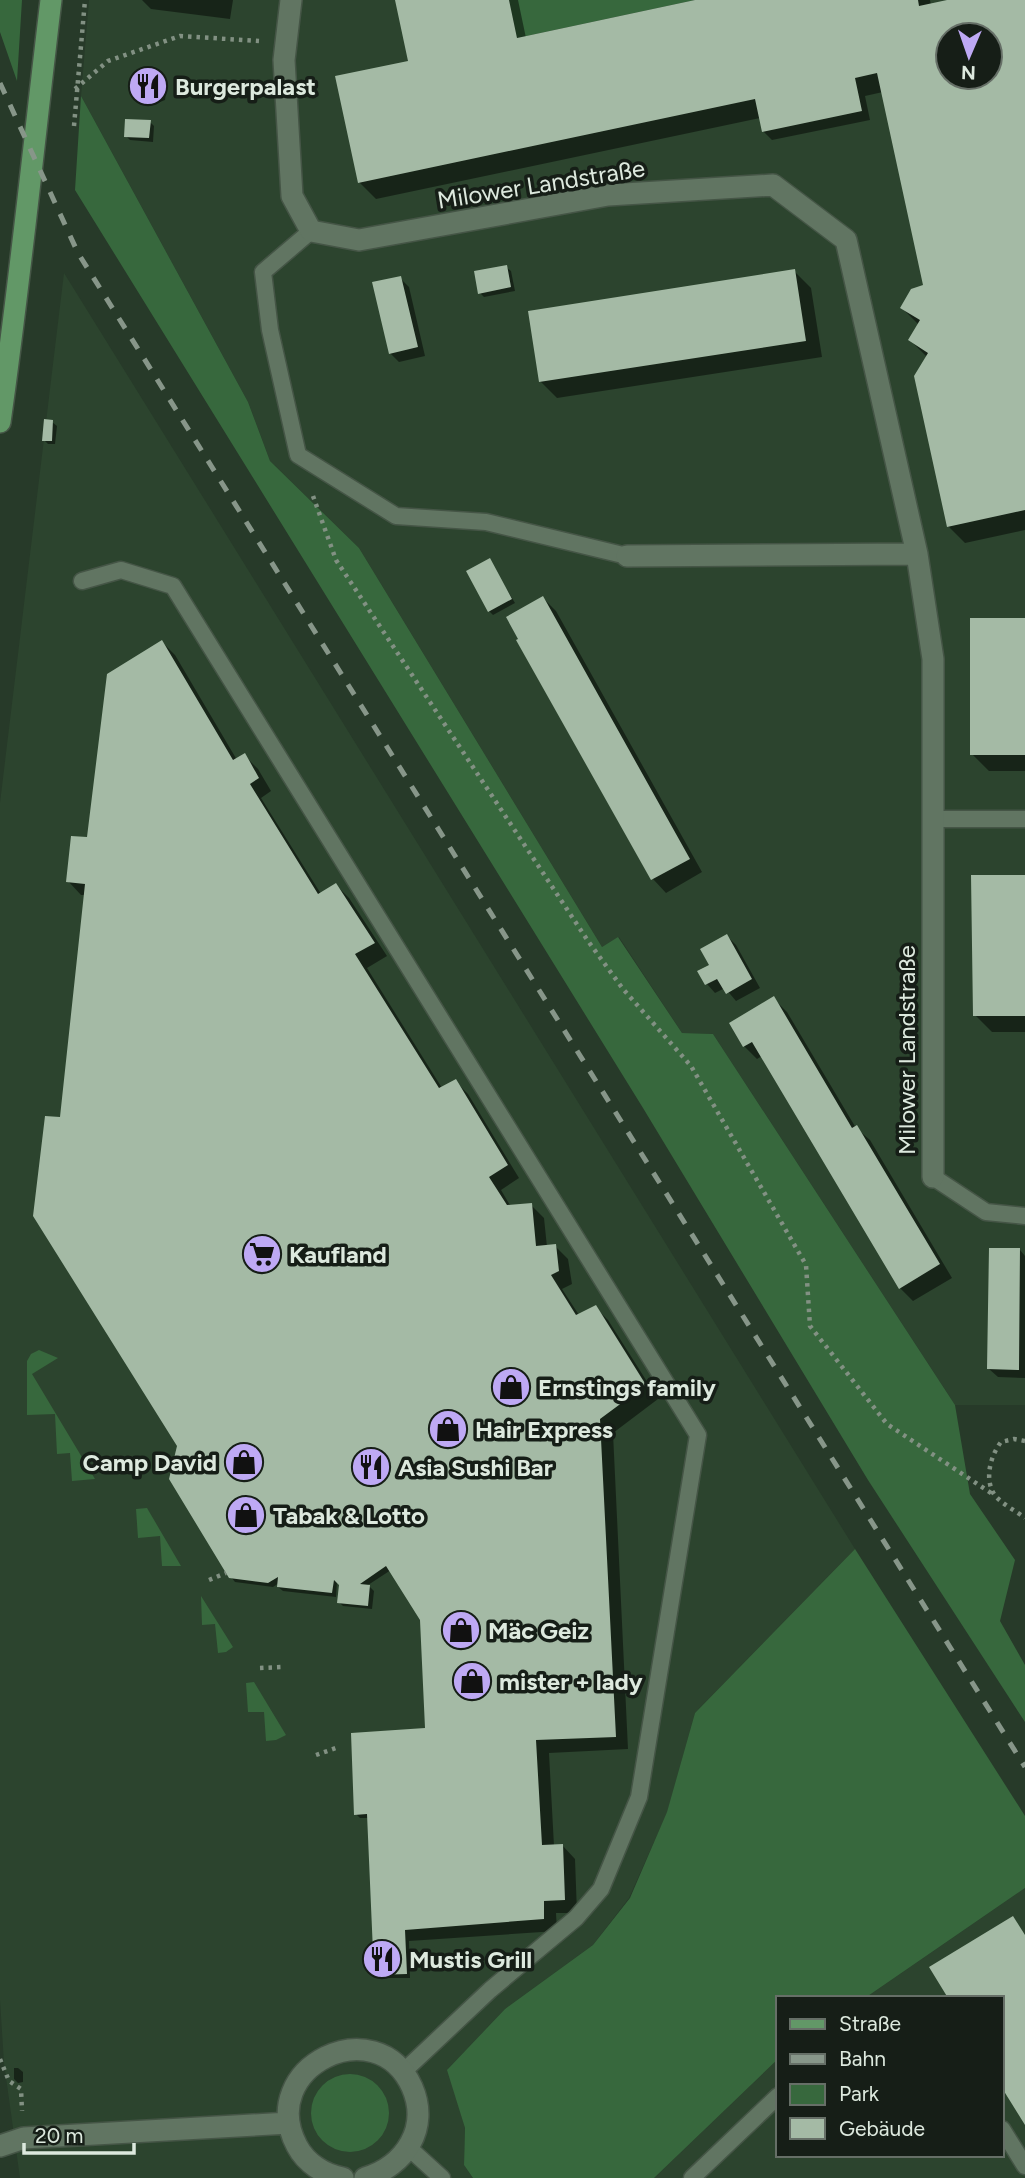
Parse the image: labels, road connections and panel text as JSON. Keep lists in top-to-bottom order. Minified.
{"streets":{"street":["Milower Landstraße"]},"places":{"restaurant":["Burgerpalast","Asia Sushi Bar","Mustis Grill"],"supermarket":["Kaufland"],"shop":["Ernstings family","Hair Express","Camp David","Tabak & Lotto","Mäc Geiz","mister + lady"]},"legend":["Straße","Bahn","Park","Gebäude"],"scale_bar":"20 m","north":"bottom"}
